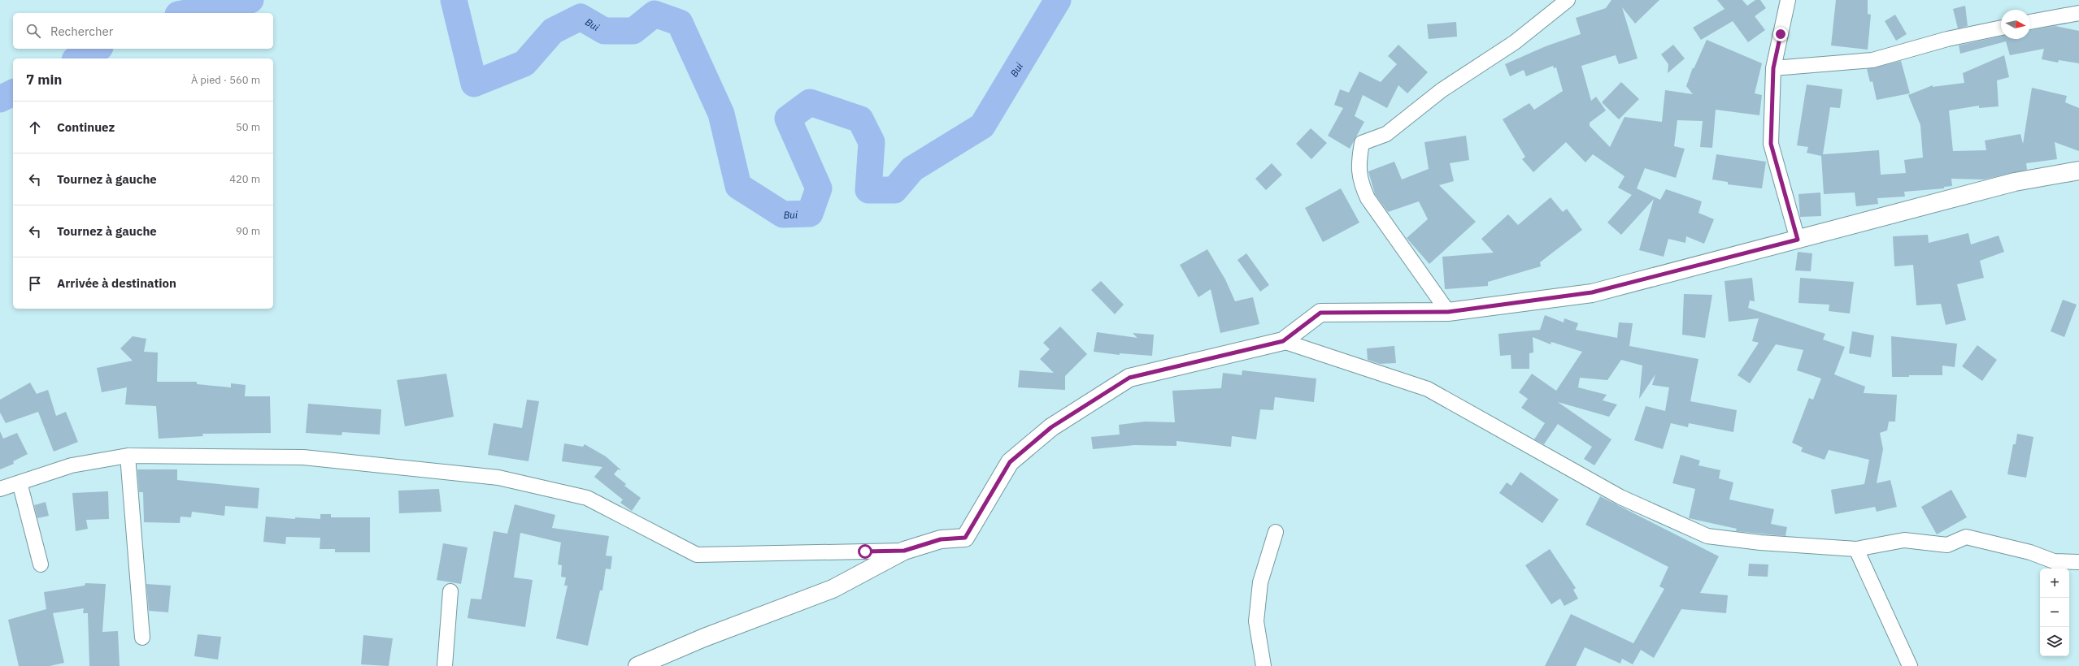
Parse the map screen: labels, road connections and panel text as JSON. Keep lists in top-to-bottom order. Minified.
{"water":["Bui"],"north":"right","page":{"search":"Rechercher","heading":["7 min","À pied · 560 m"],"list":[["Continuez","50 m"],["Tournez à gauche","420 m"],["Tournez à gauche","90 m"],"Arrivée à destination"],"map_buttons":["+","−"]}}
